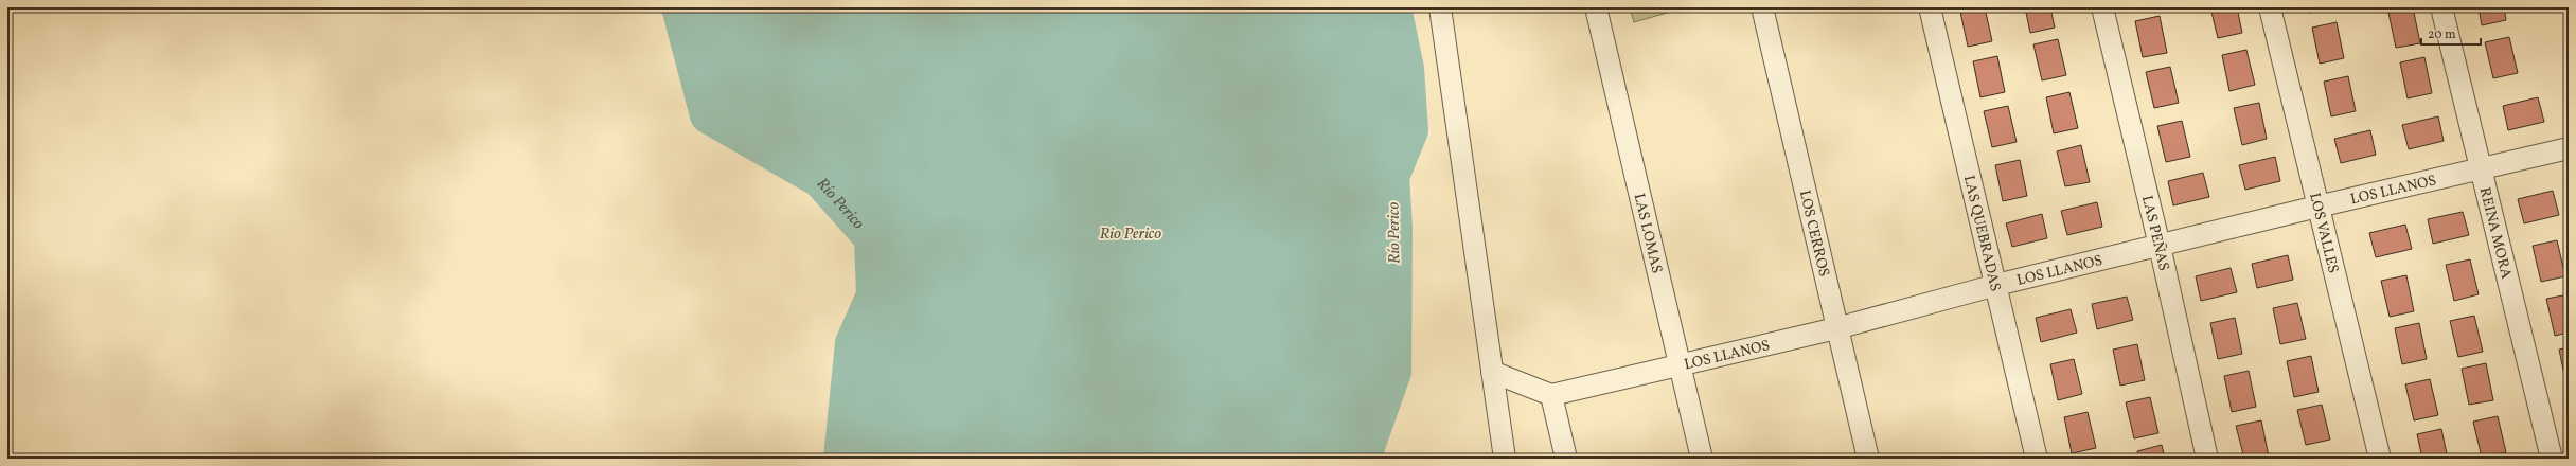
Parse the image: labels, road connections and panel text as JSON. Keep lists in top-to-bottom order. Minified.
{"streets":{"street":["LOS LLANOS","LAS LOMAS","LOS CERROS","LAS QUEBRADAS","LAS PEÑAS","LOS VALLES","REINA MORA"]},"crossings":[["LOS LLANOS","LAS LOMAS"],["LOS LLANOS","LOS CERROS"],["LOS LLANOS","LAS QUEBRADAS"],["LOS LLANOS","LAS PEÑAS"],["LOS LLANOS","LOS VALLES"],["LOS LLANOS","REINA MORA"]],"water":["Río Perico","Rio Perico"],"scale_bar":"20 m"}
